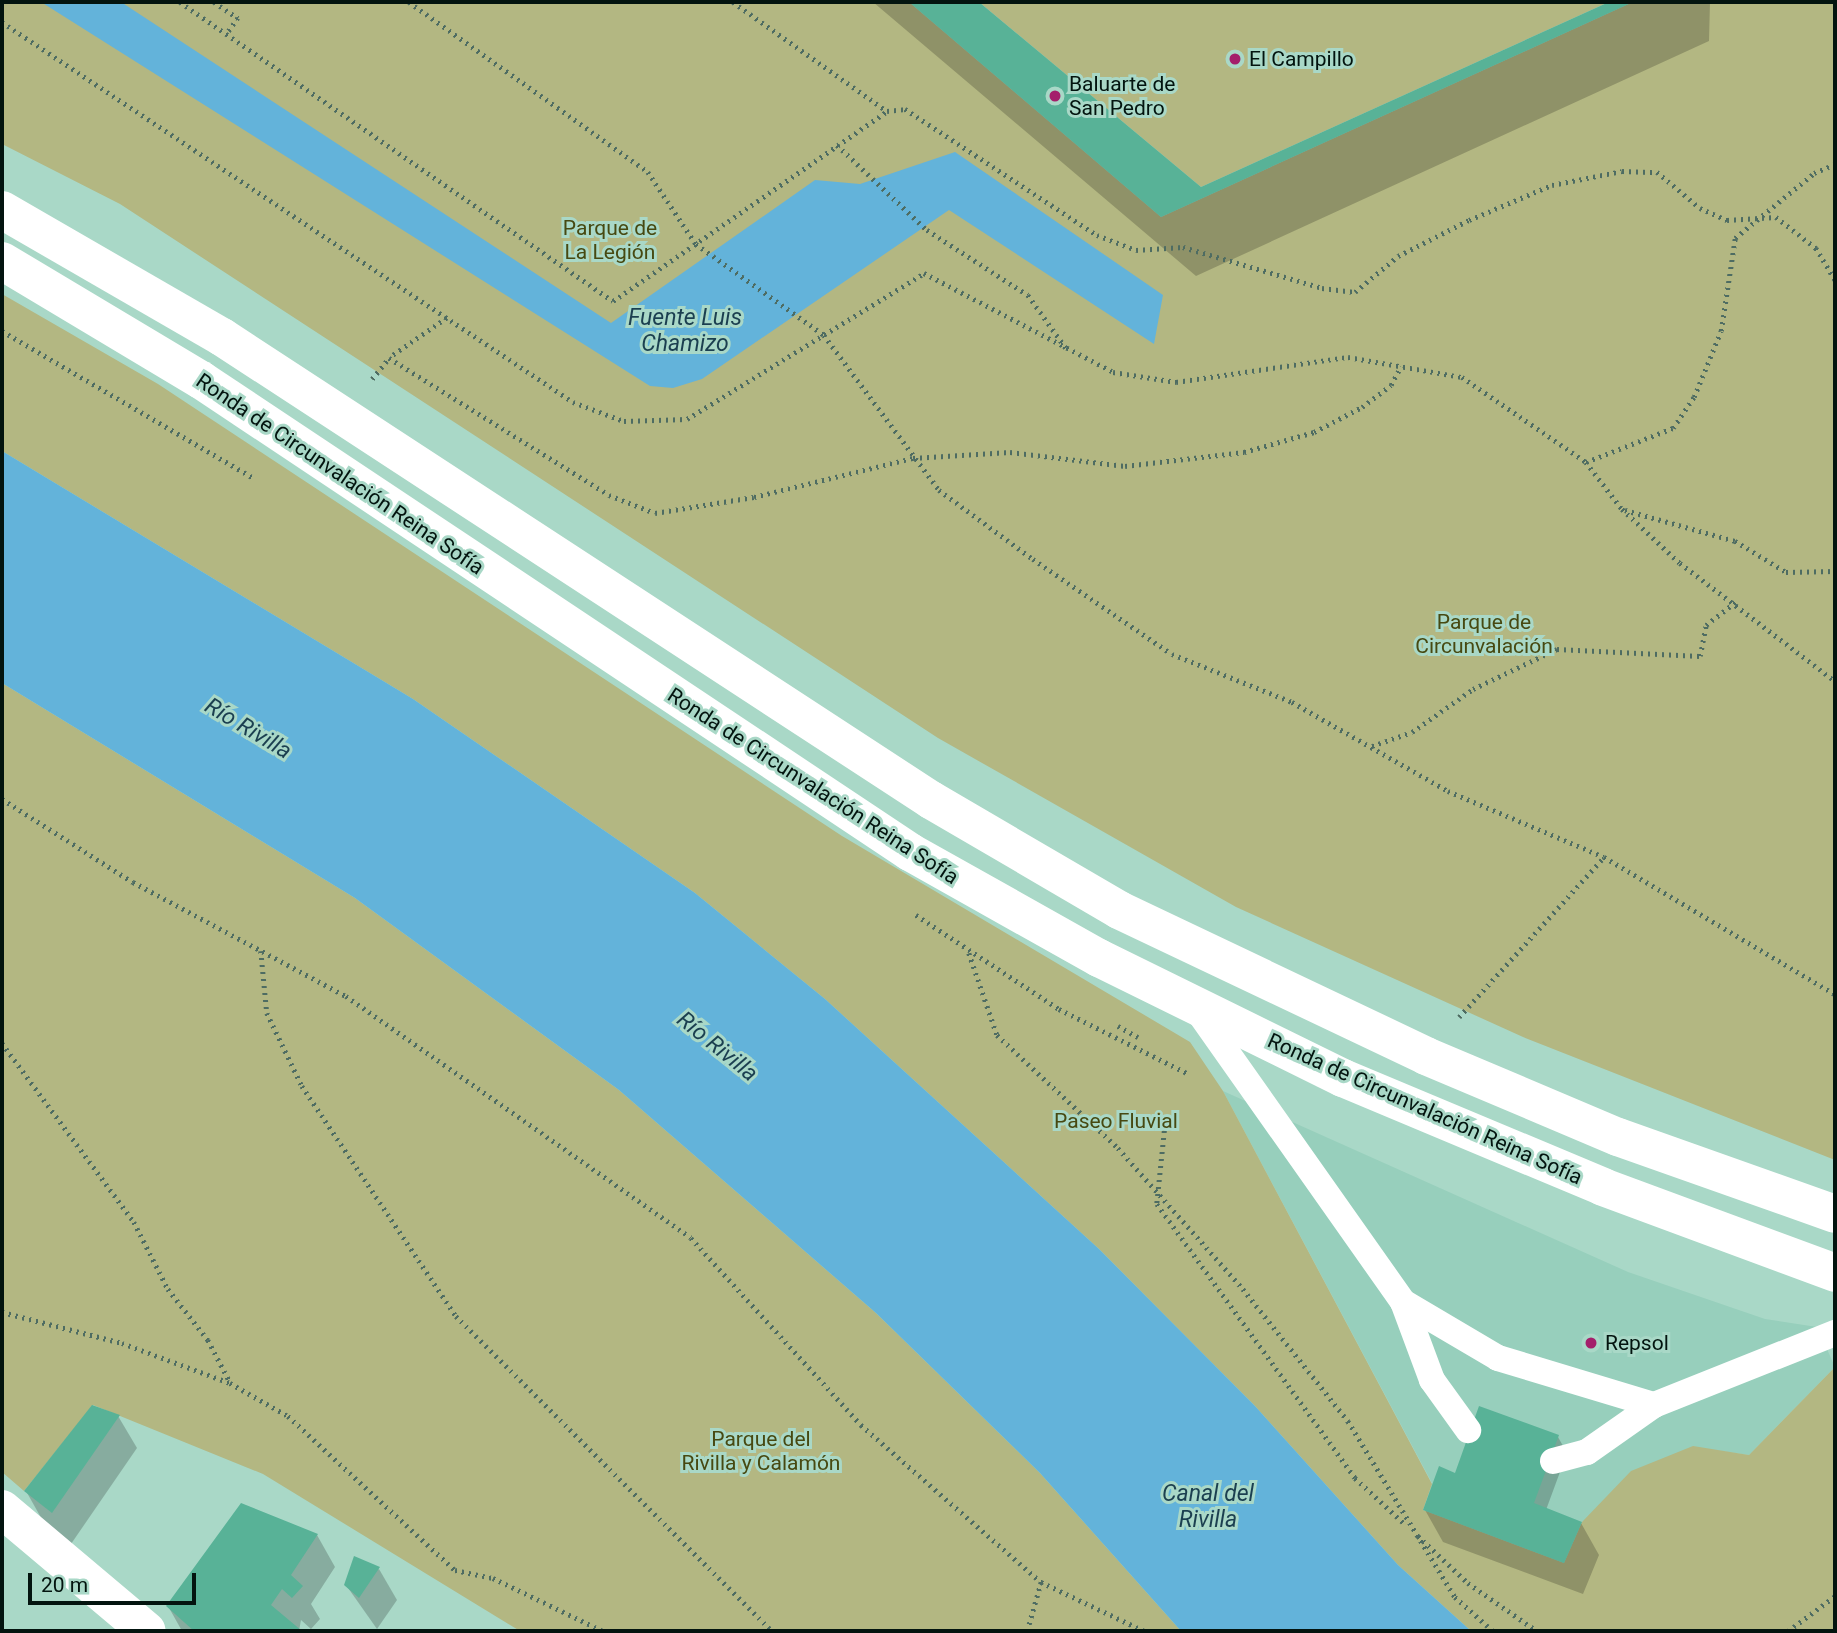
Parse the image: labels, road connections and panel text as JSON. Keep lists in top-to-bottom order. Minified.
{"streets":{"main road":["Ronda de Circunvalación Reina Sofía"]},"water":["Fuente Luis Chamizo","Río Rivilla","Canal del Rivilla"],"parks":["Parque de La Legión","Parque de Circunvalación","Paseo Fluvial","Parque del Rivilla y Calamón"],"places":["El Campillo","Baluarte de San Pedro","Repsol"],"scale_bar":"20 m"}
